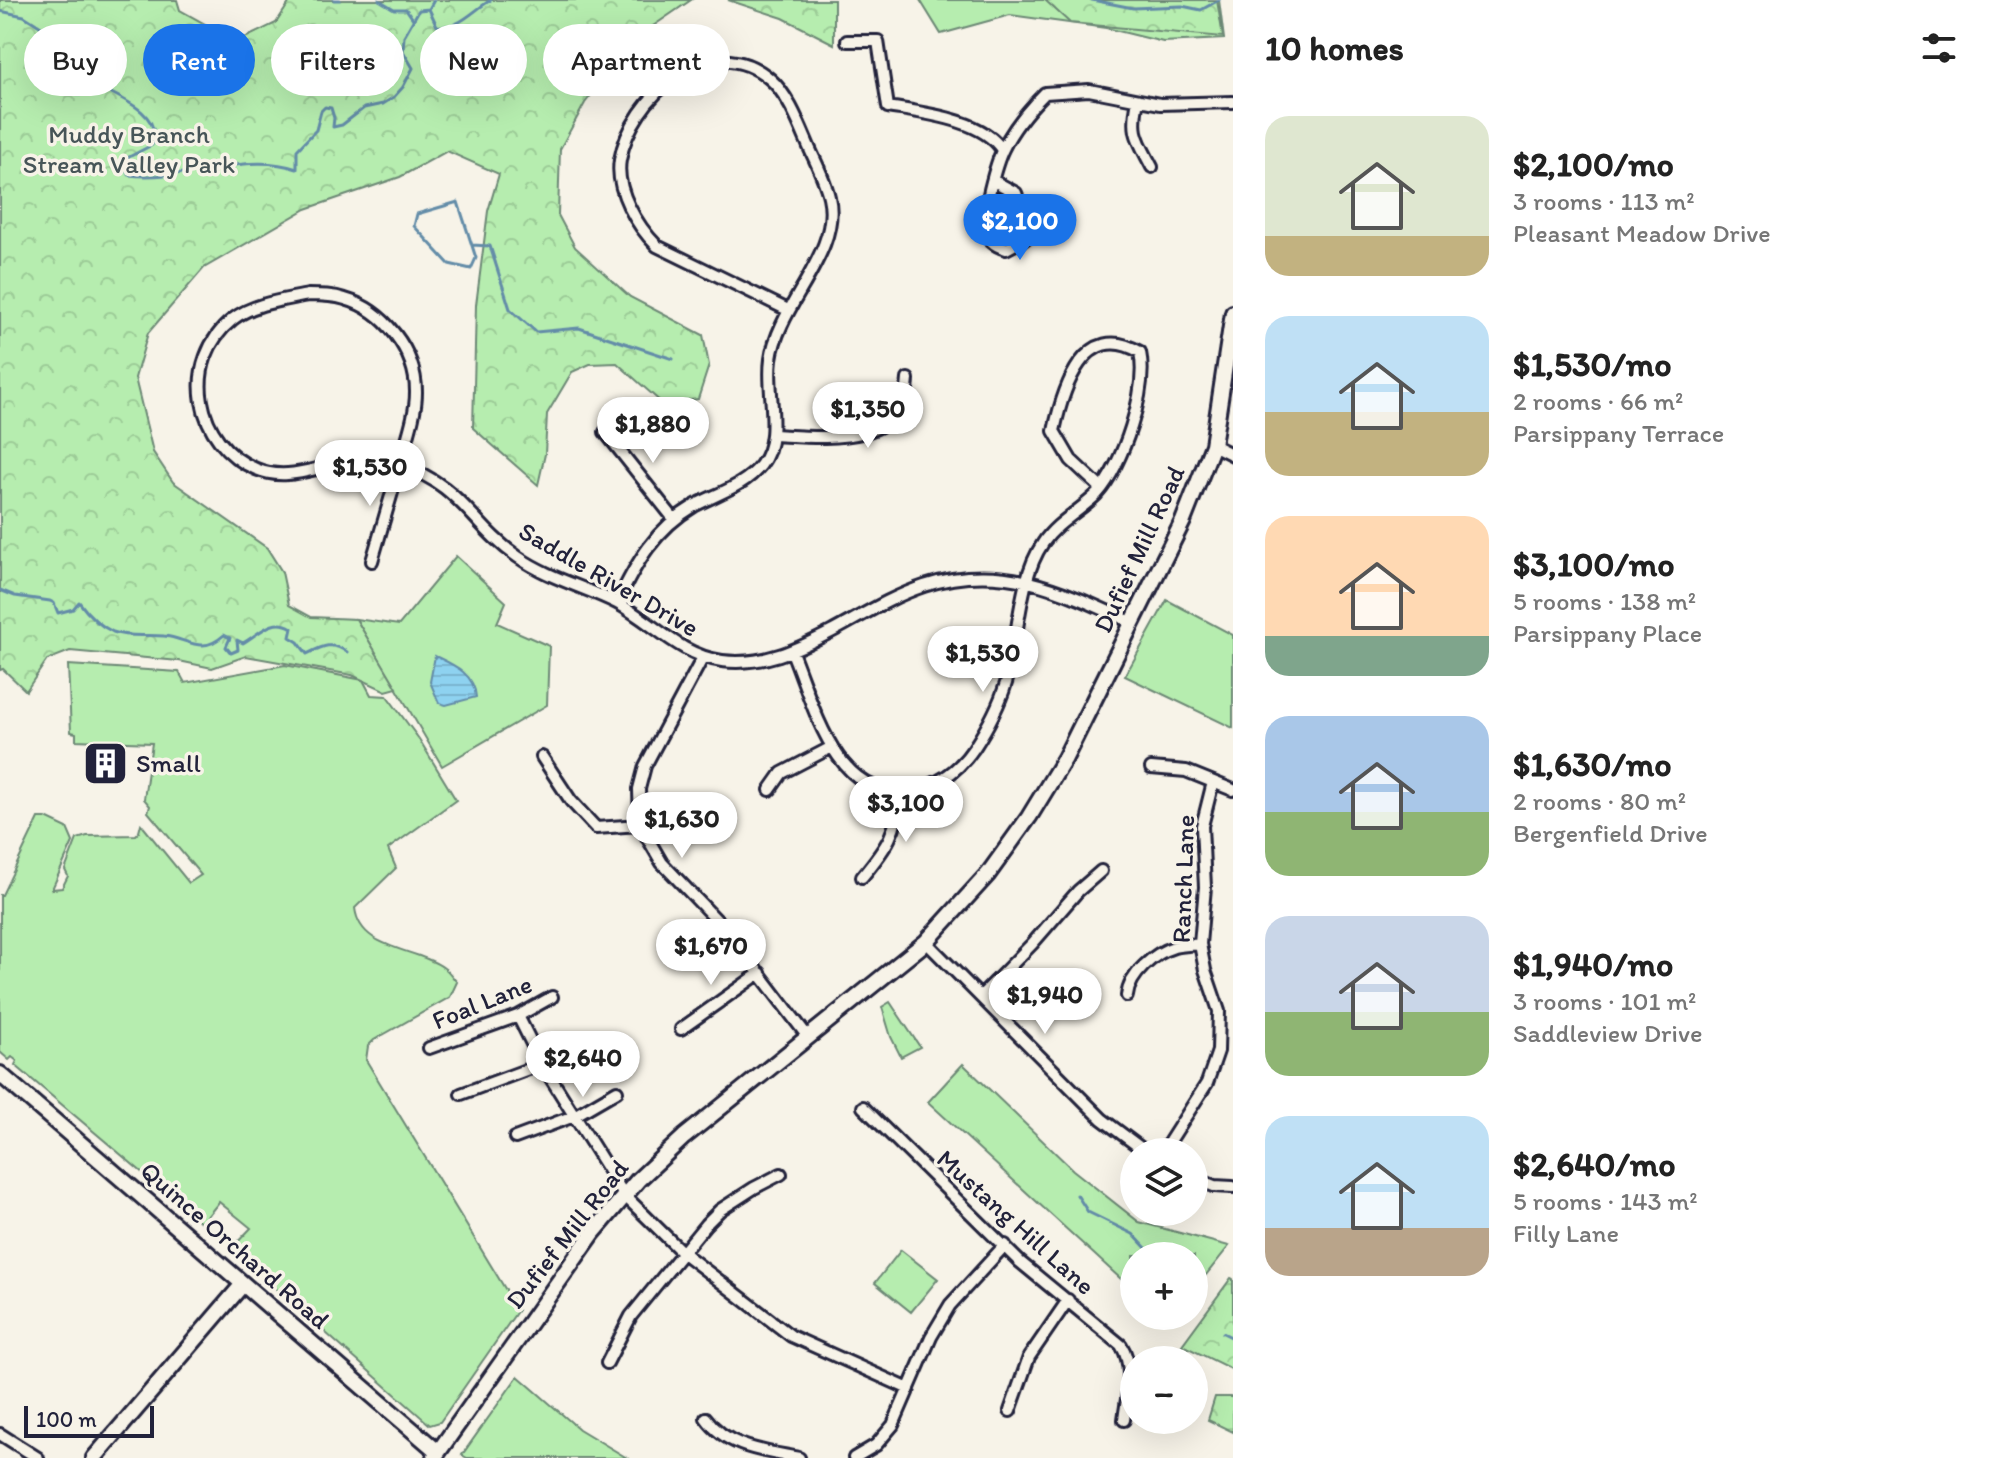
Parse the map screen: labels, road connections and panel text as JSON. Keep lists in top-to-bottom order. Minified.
{"streets":{"main road":["Dufief Mill Road","Quince Orchard Road"],"street":["Saddle River Drive","Ranch Lane","Foal Lane","Mustang Hill Lane"]},"crossings":[["Dufief Mill Road","Saddle River Drive"],["Dufief Mill Road","Quince Orchard Road"]],"parks":["Muddy Branch Stream Valley Park"],"places":{"building":["Small"]},"scale_bar":"100 m","page":{"heading":"10 homes","chip":["Buy","Rent","Filters","New","Apartment"],"list":[{"name":"$2,100/mo","note":"3 rooms · 113 m² · Pleasant Meadow Drive"},{"name":"$1,530/mo","note":"2 rooms · 66 m² · Parsippany Terrace"},{"name":"$3,100/mo","note":"5 rooms · 138 m² · Parsippany Place"},{"name":"$1,630/mo","note":"2 rooms · 80 m² · Bergenfield Drive"},{"name":"$1,940/mo","note":"3 rooms · 101 m² · Saddleview Drive"},{"name":"$2,640/mo","note":"5 rooms · 143 m² · Filly Lane"}],"price":["$2,100","$1,350","$1,880","$1,530","$1,530","$3,100","$1,630","$1,670","$1,940","$2,640"],"map_buttons":["+","−"],"scale":"100 m"}}
